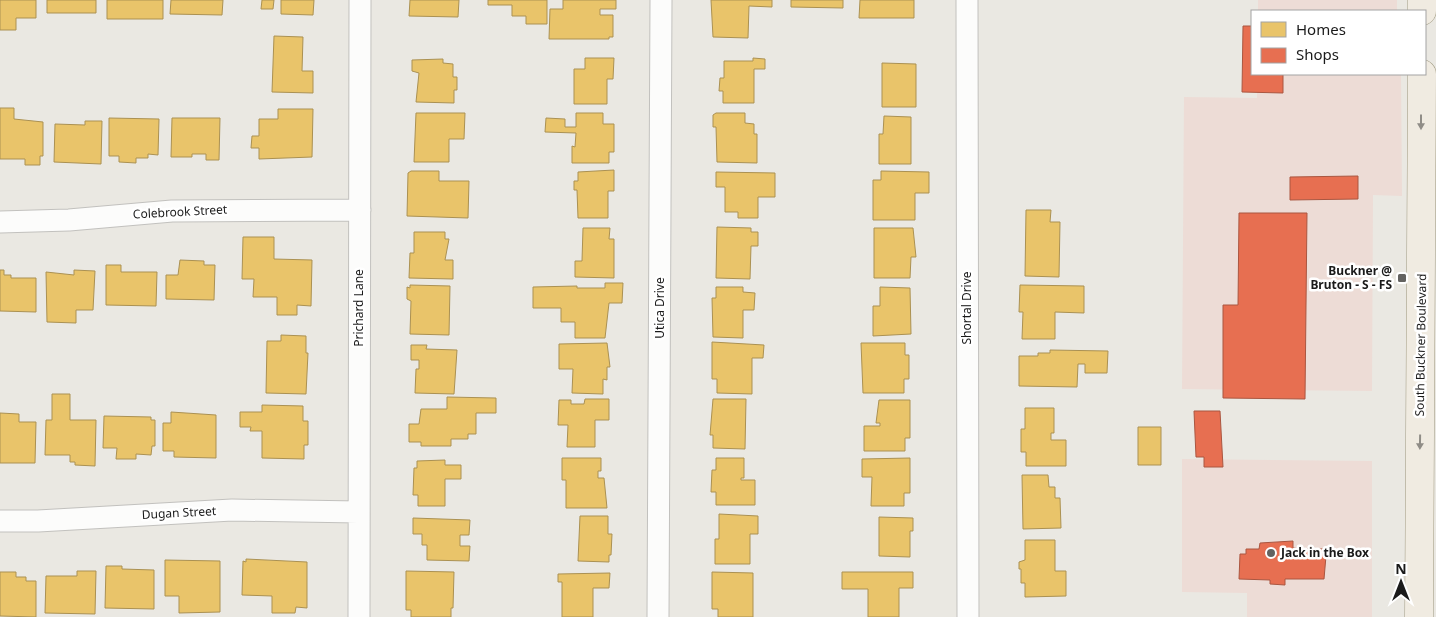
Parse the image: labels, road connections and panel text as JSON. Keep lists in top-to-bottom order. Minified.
{"streets":{"main road":["South Buckner Boulevard"],"street":["Colebrook Street","Prichard Lane","Utica Drive","Shortal Drive","Dugan Street"]},"crossings":[["Colebrook Street","Prichard Lane"],["Prichard Lane","Dugan Street"]],"one_way":["South Buckner Boulevard"],"places":{"transit":["Buckner @ Bruton - S - FS"],"other":["Jack in the Box"]},"legend":["Homes","Shops"],"north":"top"}
